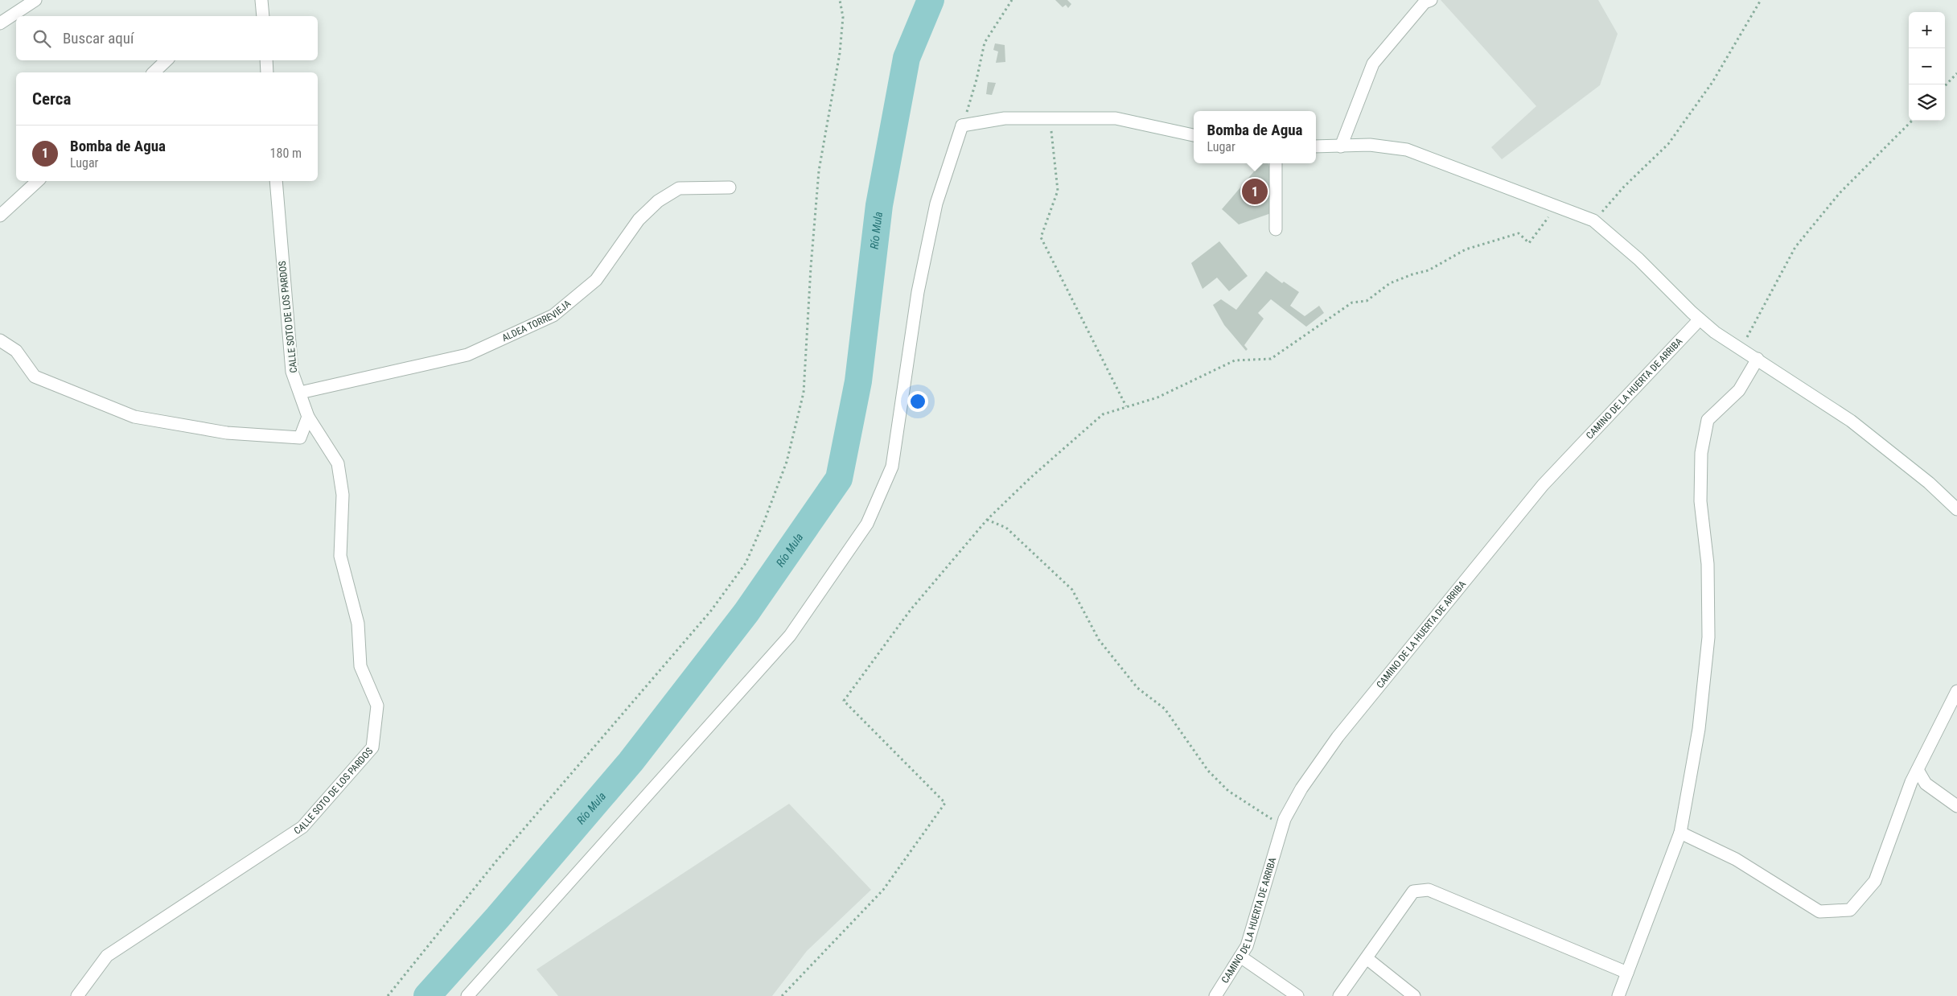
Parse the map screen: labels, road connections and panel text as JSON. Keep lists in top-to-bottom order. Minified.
{"streets":{"street":["CALLE SOTO DE LOS PARDOS","ALDEA TORREVIEJA","CAMINO DE LA HUERTA DE ARRIBA"]},"crossings":[["CALLE SOTO DE LOS PARDOS","ALDEA TORREVIEJA"]],"water":["Río Mula"],"page":{"map_buttons":["+","−"],"search":"Buscar aquí","heading":"Cerca","popup":["Bomba de Agua","Lugar"],"list":[{"mark":"1","name":"Bomba de Agua","note":"Lugar","value":"180 m"}],"pins":"1"}}
